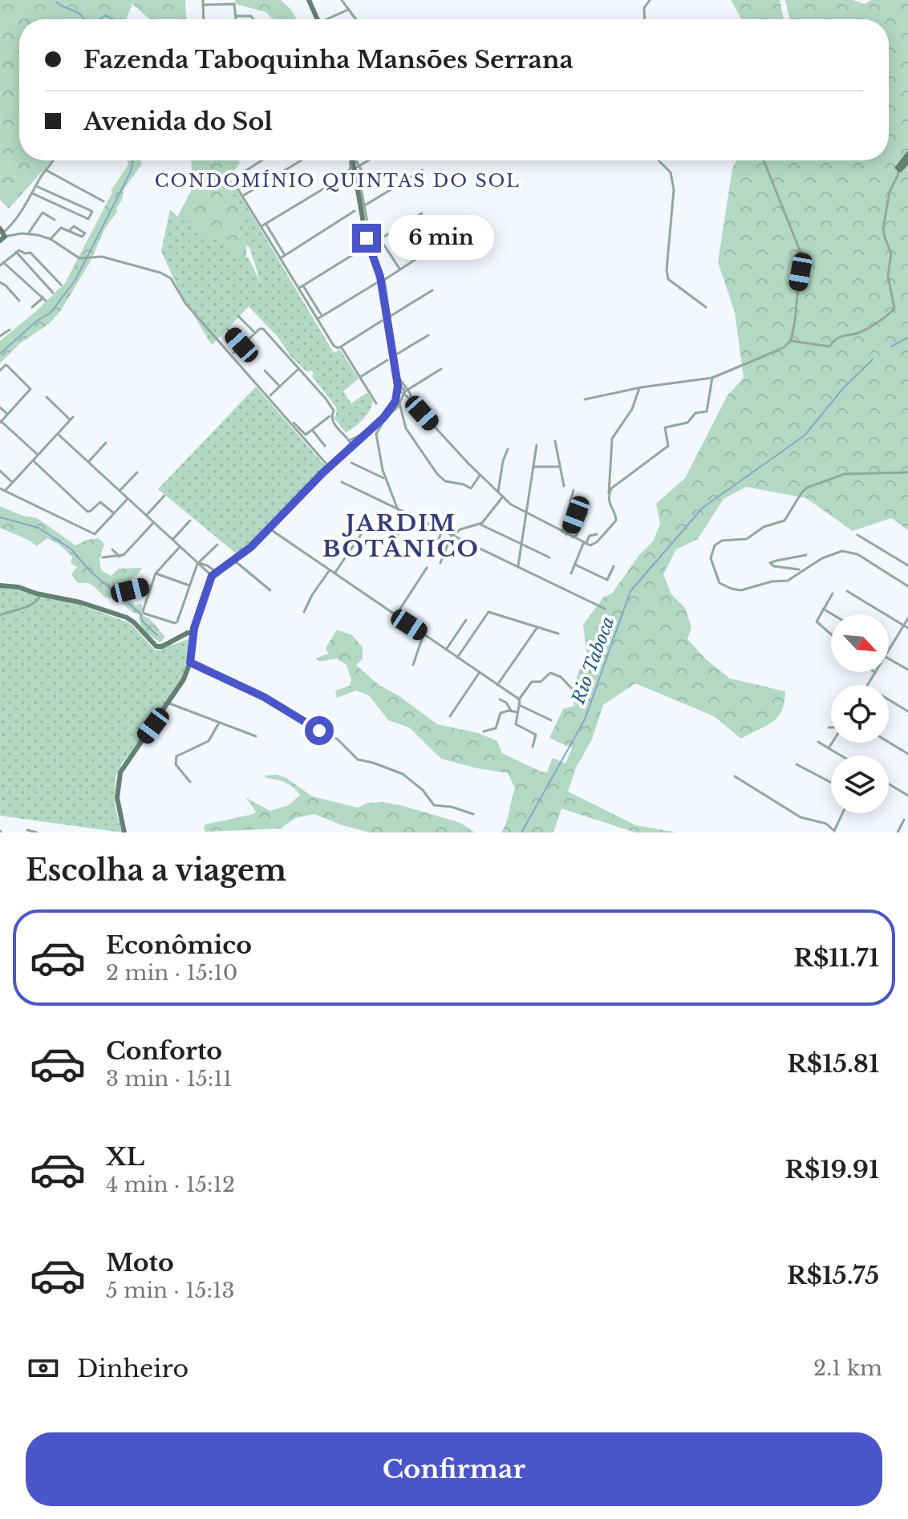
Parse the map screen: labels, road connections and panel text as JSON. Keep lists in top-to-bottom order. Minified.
{"districts":["CONDOMÍNIO QUINTAS DO SOL","JARDIM BOTÂNICO"],"water":["Rio Taboca"],"north":"bottom right","page":{"banner":["Fazenda Taboquinha Mansões Serrana","Avenida do Sol"],"bubble":"6 min","heading":"Escolha a viagem","list":[{"name":"Econômico","note":"2 min · 15:10","value":"R$11.71"},{"name":"Conforto","note":"3 min · 15:11","value":"R$15.81"},{"name":"XL","note":"4 min · 15:12","value":"R$19.91"},{"name":"Moto","note":"5 min · 15:13","value":"R$15.75"}],"pay":["Dinheiro","2.1 km"],"buttons":"Confirmar"}}
